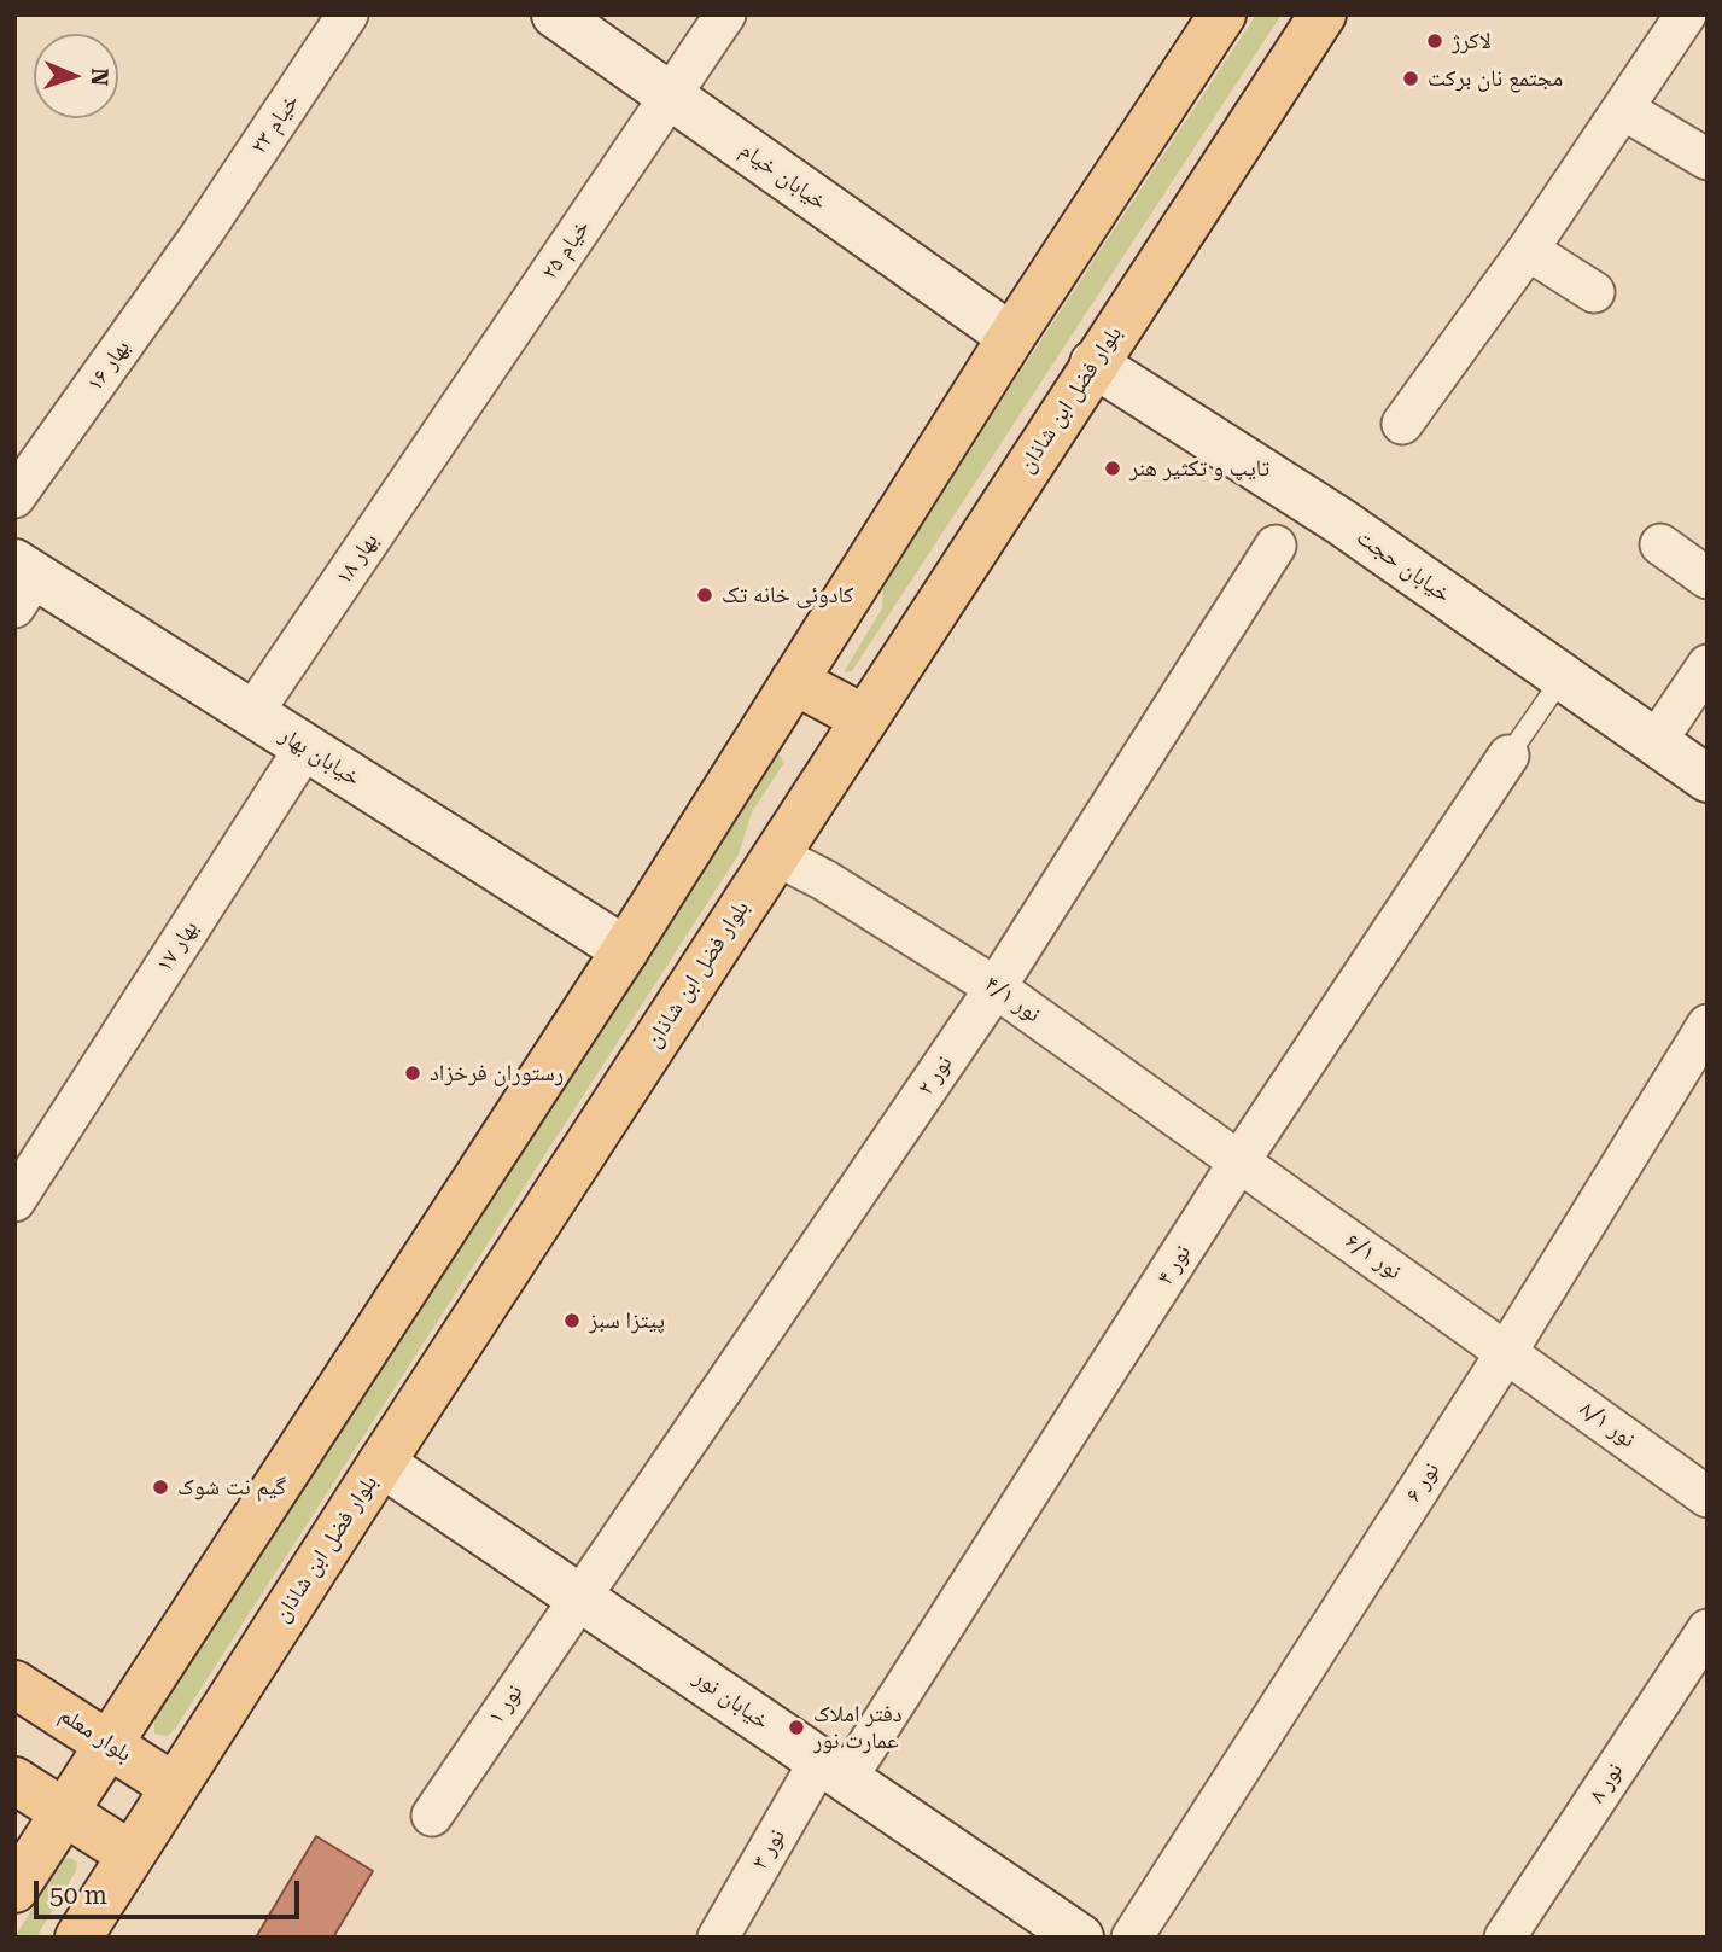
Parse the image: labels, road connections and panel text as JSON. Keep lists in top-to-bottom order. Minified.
{"streets":{"main road":["خیابان خیام","بلوار فضل ابن شاذان","خیابان حجت","خیابان بهار","خیابان نور","بلوار معلم"],"street":["خیام ۲۳","خیام ۲۵","بهار ۱۶","بهار ۱۸","بهار ۱۷","نور ۴/۱","نور ۲","نور ۶/۱","نور ۴","نور ۸/۱","نور ۶","نور ۱","نور ۸","نور ۳"]},"crossings":[["خیام ۲۳","بهار ۱۶"],["خیابان خیام","خیام ۲۵"],["خیام ۲۵","بهار ۱۸"],["بلوار فضل ابن شاذان","خیابان حجت"],["بلوار فضل ابن شاذان","نور ۴/۱"],["بلوار فضل ابن شاذان","خیابان نور"],["بلوار فضل ابن شاذان","بلوار معلم"],["بهار ۱۸","خیابان بهار"],["خیابان بهار","بهار ۱۷"],["نور ۴/۱","نور ۲"],["نور ۴/۱","نور ۶/۱"],["نور ۴/۱","نور ۴"],["نور ۲","خیابان نور"],["نور ۲","نور ۱"],["نور ۶/۱","نور ۴"],["نور ۶/۱","نور ۸/۱"],["نور ۶/۱","نور ۶"],["نور ۴","خیابان نور"],["نور ۴","نور ۳"],["نور ۸/۱","نور ۶"],["خیابان نور","نور ۱"],["خیابان نور","نور ۳"]],"places":["لاکرژ","مجتمع نان برکت","تایپ و تکثیر هنر","کادوئی خانه تک","رستوران فرخزاد","پیتزا سبز","گیم نت شوک","دفتر املاک عمارت نور"],"scale_bar":"50 m","north":"right"}
